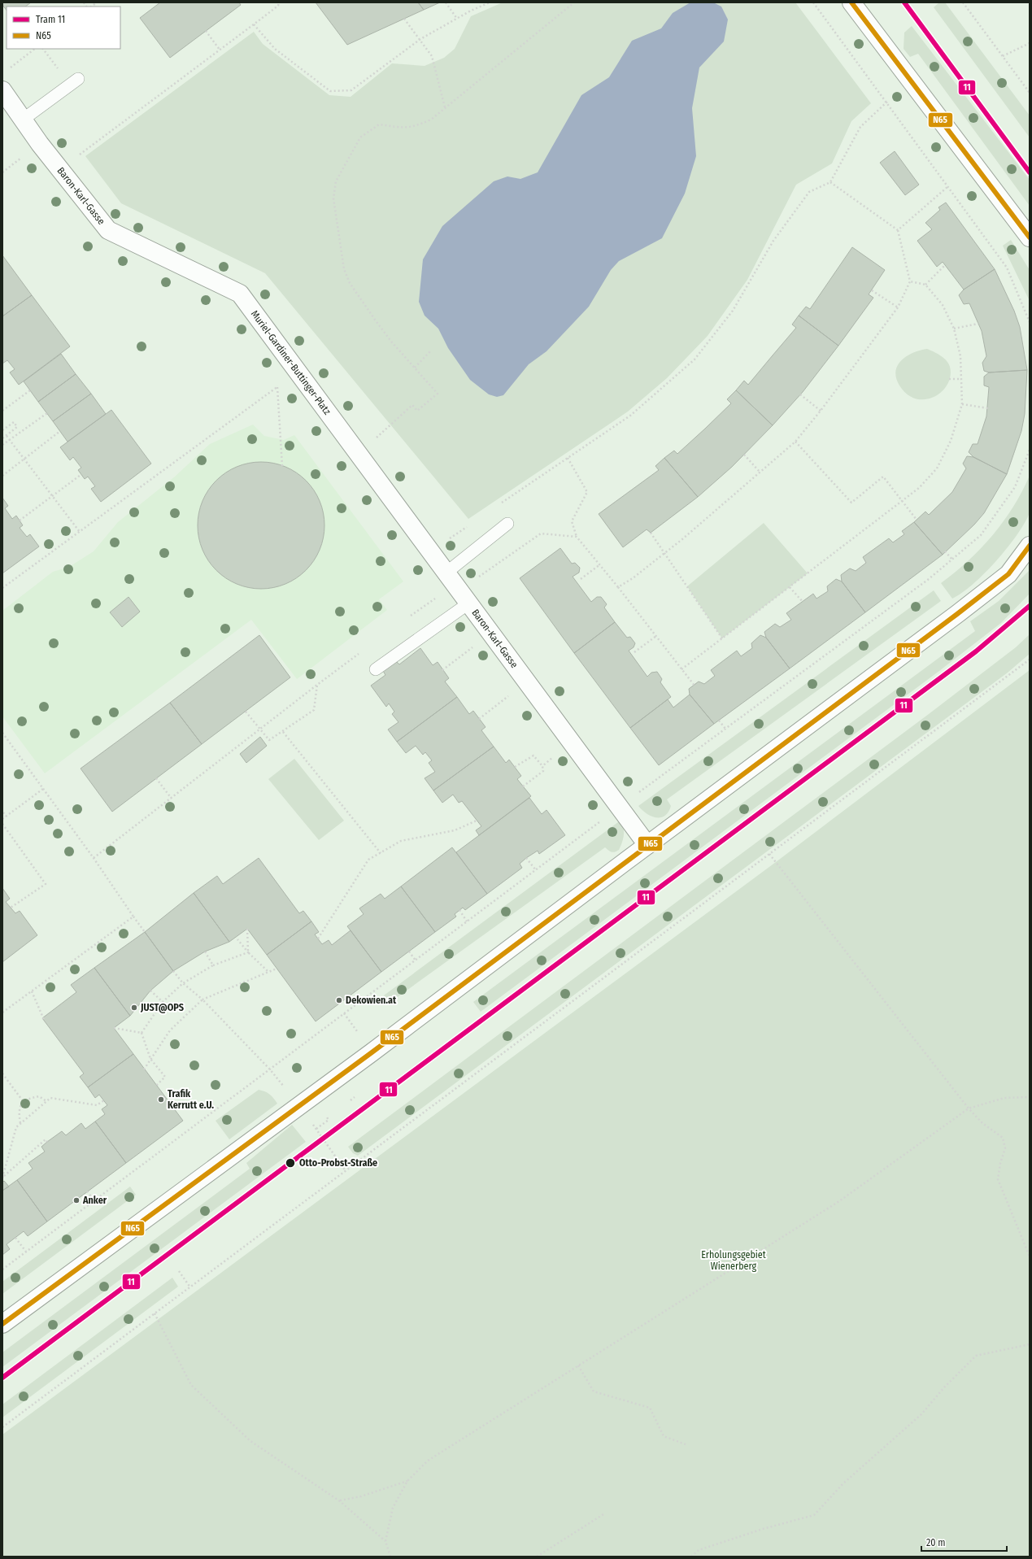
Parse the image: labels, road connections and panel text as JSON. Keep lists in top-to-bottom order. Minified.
{"streets":{"street":["Baron-Karl-Gasse","Muriel-Gardiner-Buttinger-Platz"]},"crossings":[["Baron-Karl-Gasse","Muriel-Gardiner-Buttinger-Platz"]],"parks":["Erholungsgebiet Wienerberg"],"places":["Dekowien.at","JUST@OPS","Trafik Kerrutt e.U.","Otto-Probst-Straße","Anker"],"lines":["tram line 11","transit line N65"],"legend":["Tram 11","N65"],"scale_bar":"20 m"}
